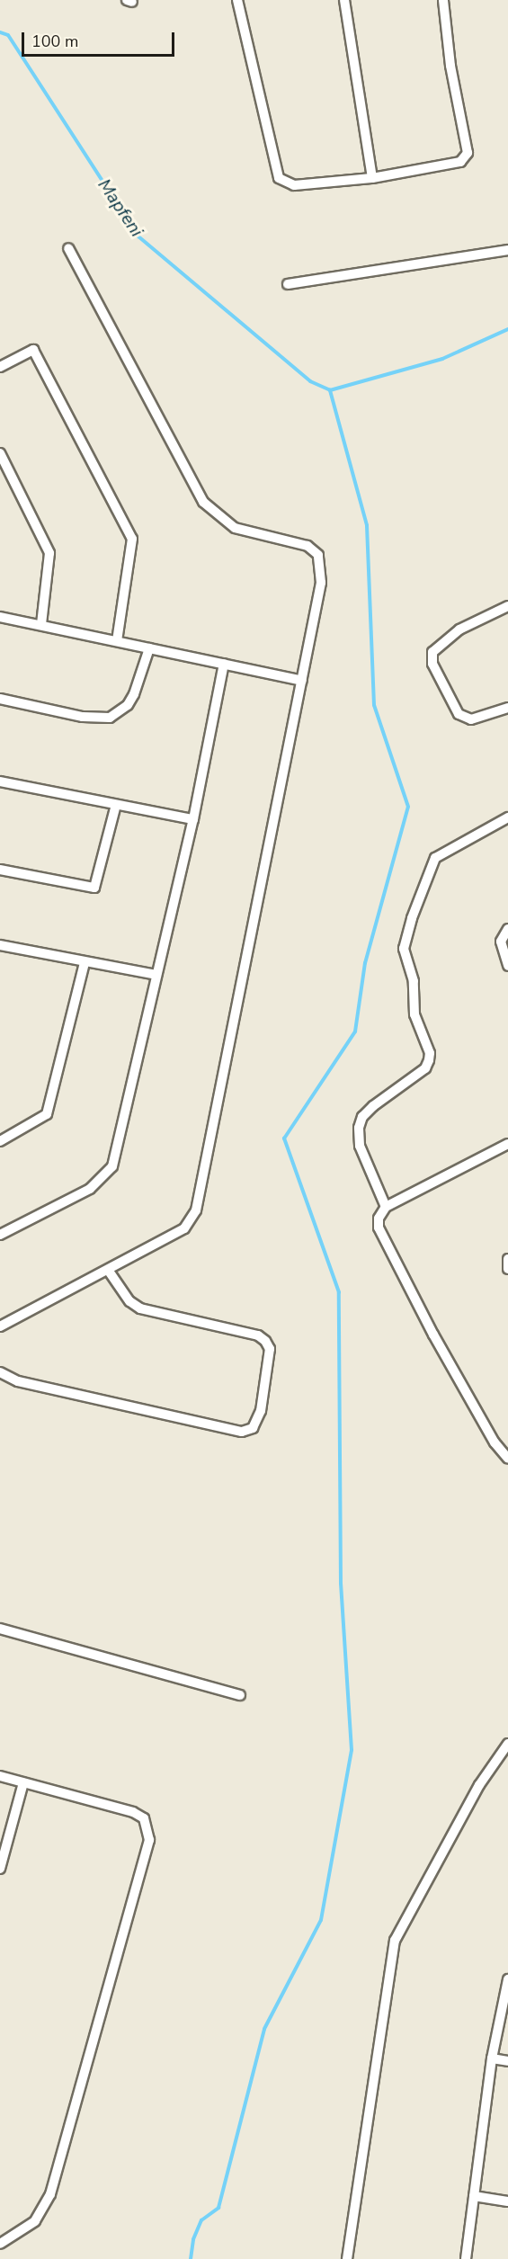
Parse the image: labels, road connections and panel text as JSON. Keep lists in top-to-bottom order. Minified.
{"water":["Mapfeni"],"scale_bar":"100 m"}
